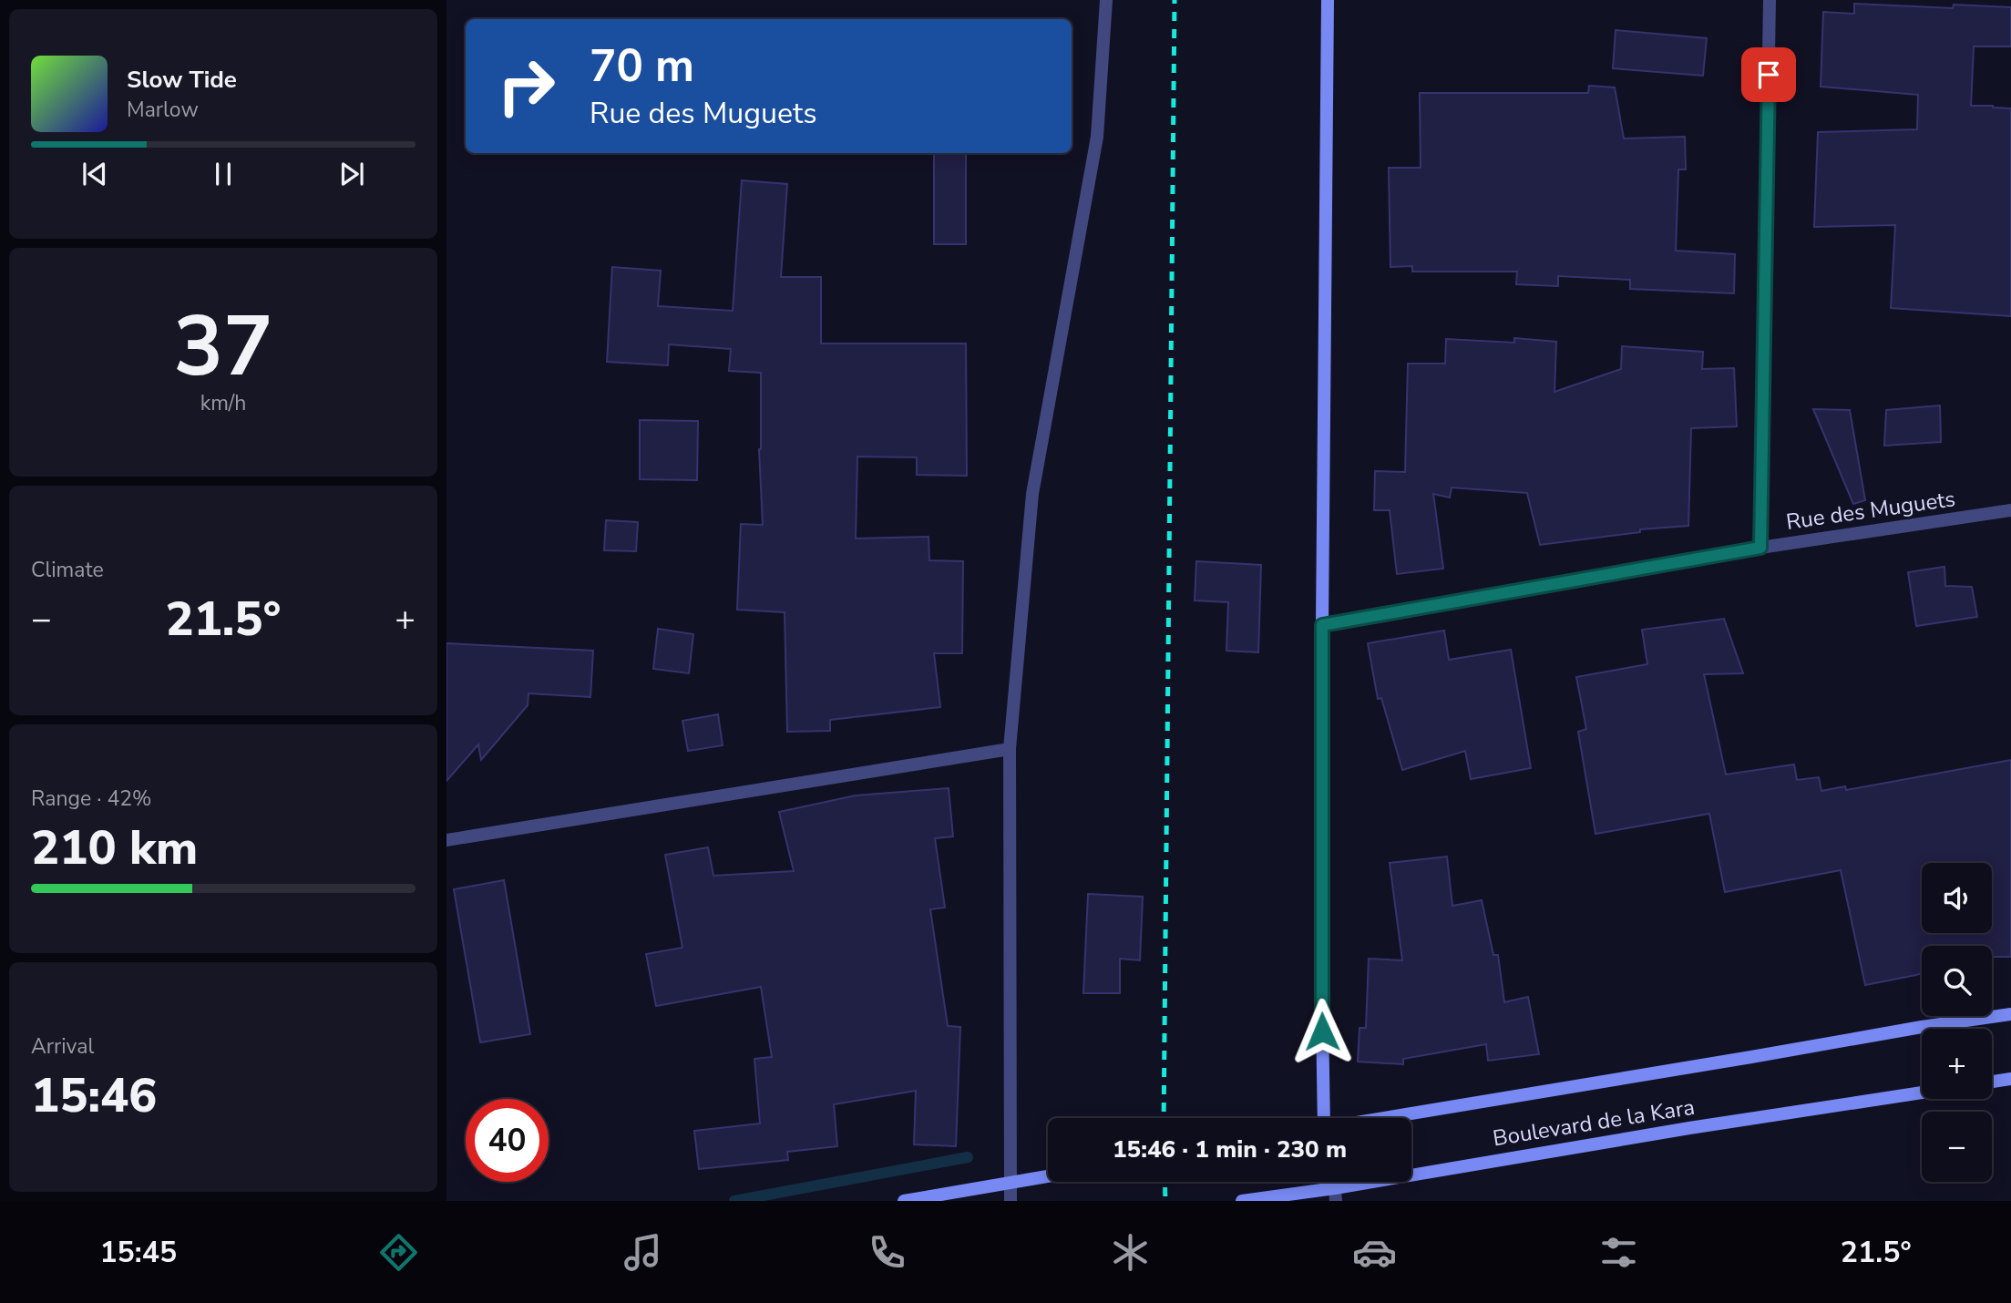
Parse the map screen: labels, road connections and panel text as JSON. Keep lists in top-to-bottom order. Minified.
{"streets":{"main road":["Boulevard de la Kara"],"street":["Rue des Muguets"]},"page":{"turn":["70 m","Rue des Muguets"],"song":["Slow Tide","Marlow"],"tile":[["37","km/h"],"Climate",["Range · 42%","210 km"],["Arrival","15:46"]],"heat":["−","21.5°","+"],"map_buttons":["+","−"],"limit":"40","trip":"15:46 · 1 min · 230 m","tabs":["15:45","21.5°"]}}
